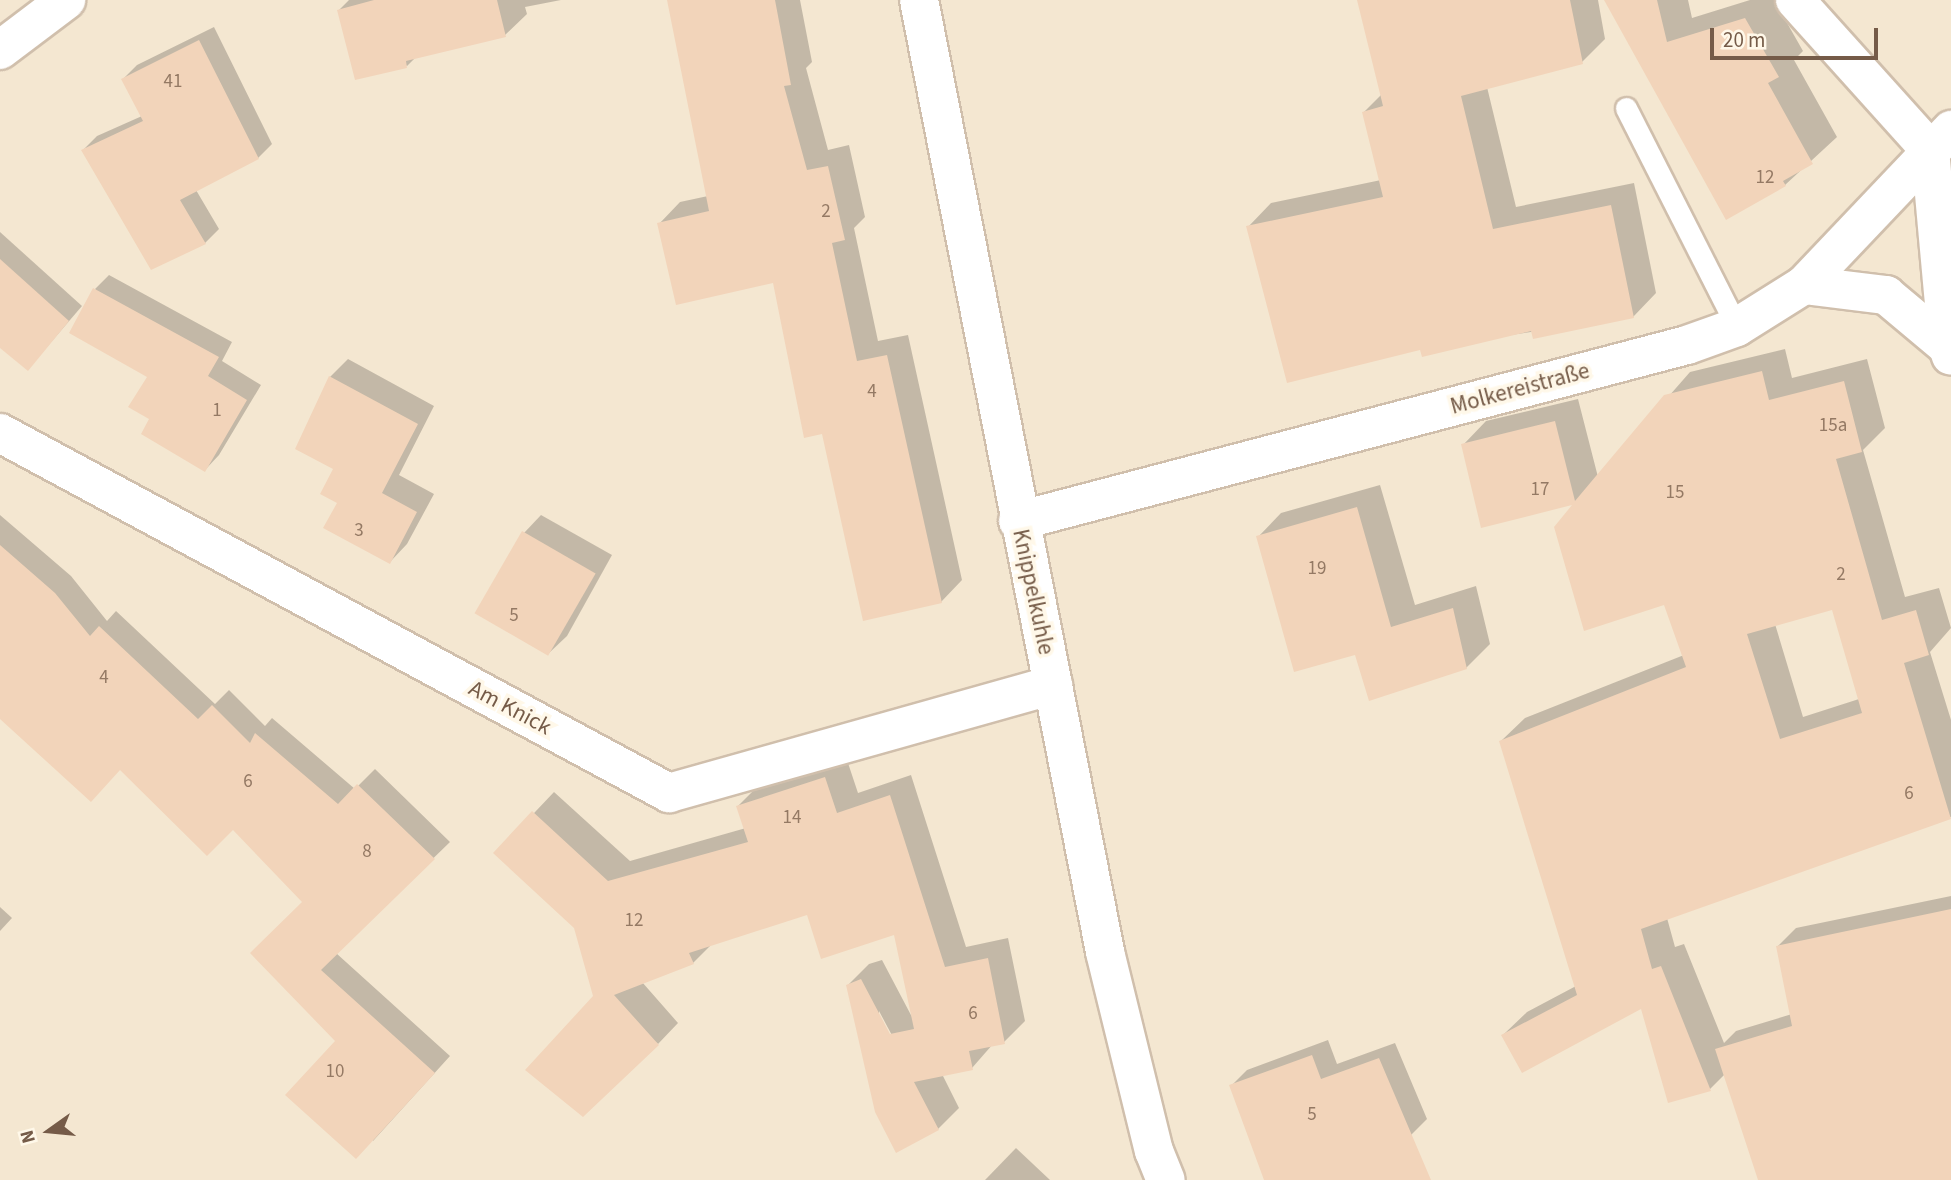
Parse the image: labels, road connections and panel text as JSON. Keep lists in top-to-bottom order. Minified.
{"streets":{"street":["Molkereistraße","Knippelkuhle","Am Knick"]},"crossings":[["Molkereistraße","Knippelkuhle"],["Knippelkuhle","Am Knick"]],"house_numbers":["41","12","2","4","1","15a","17","15","3","19","2","5","4","6","6","14","8","12","6","10","5"],"scale_bar":"20 m","north":"left"}
